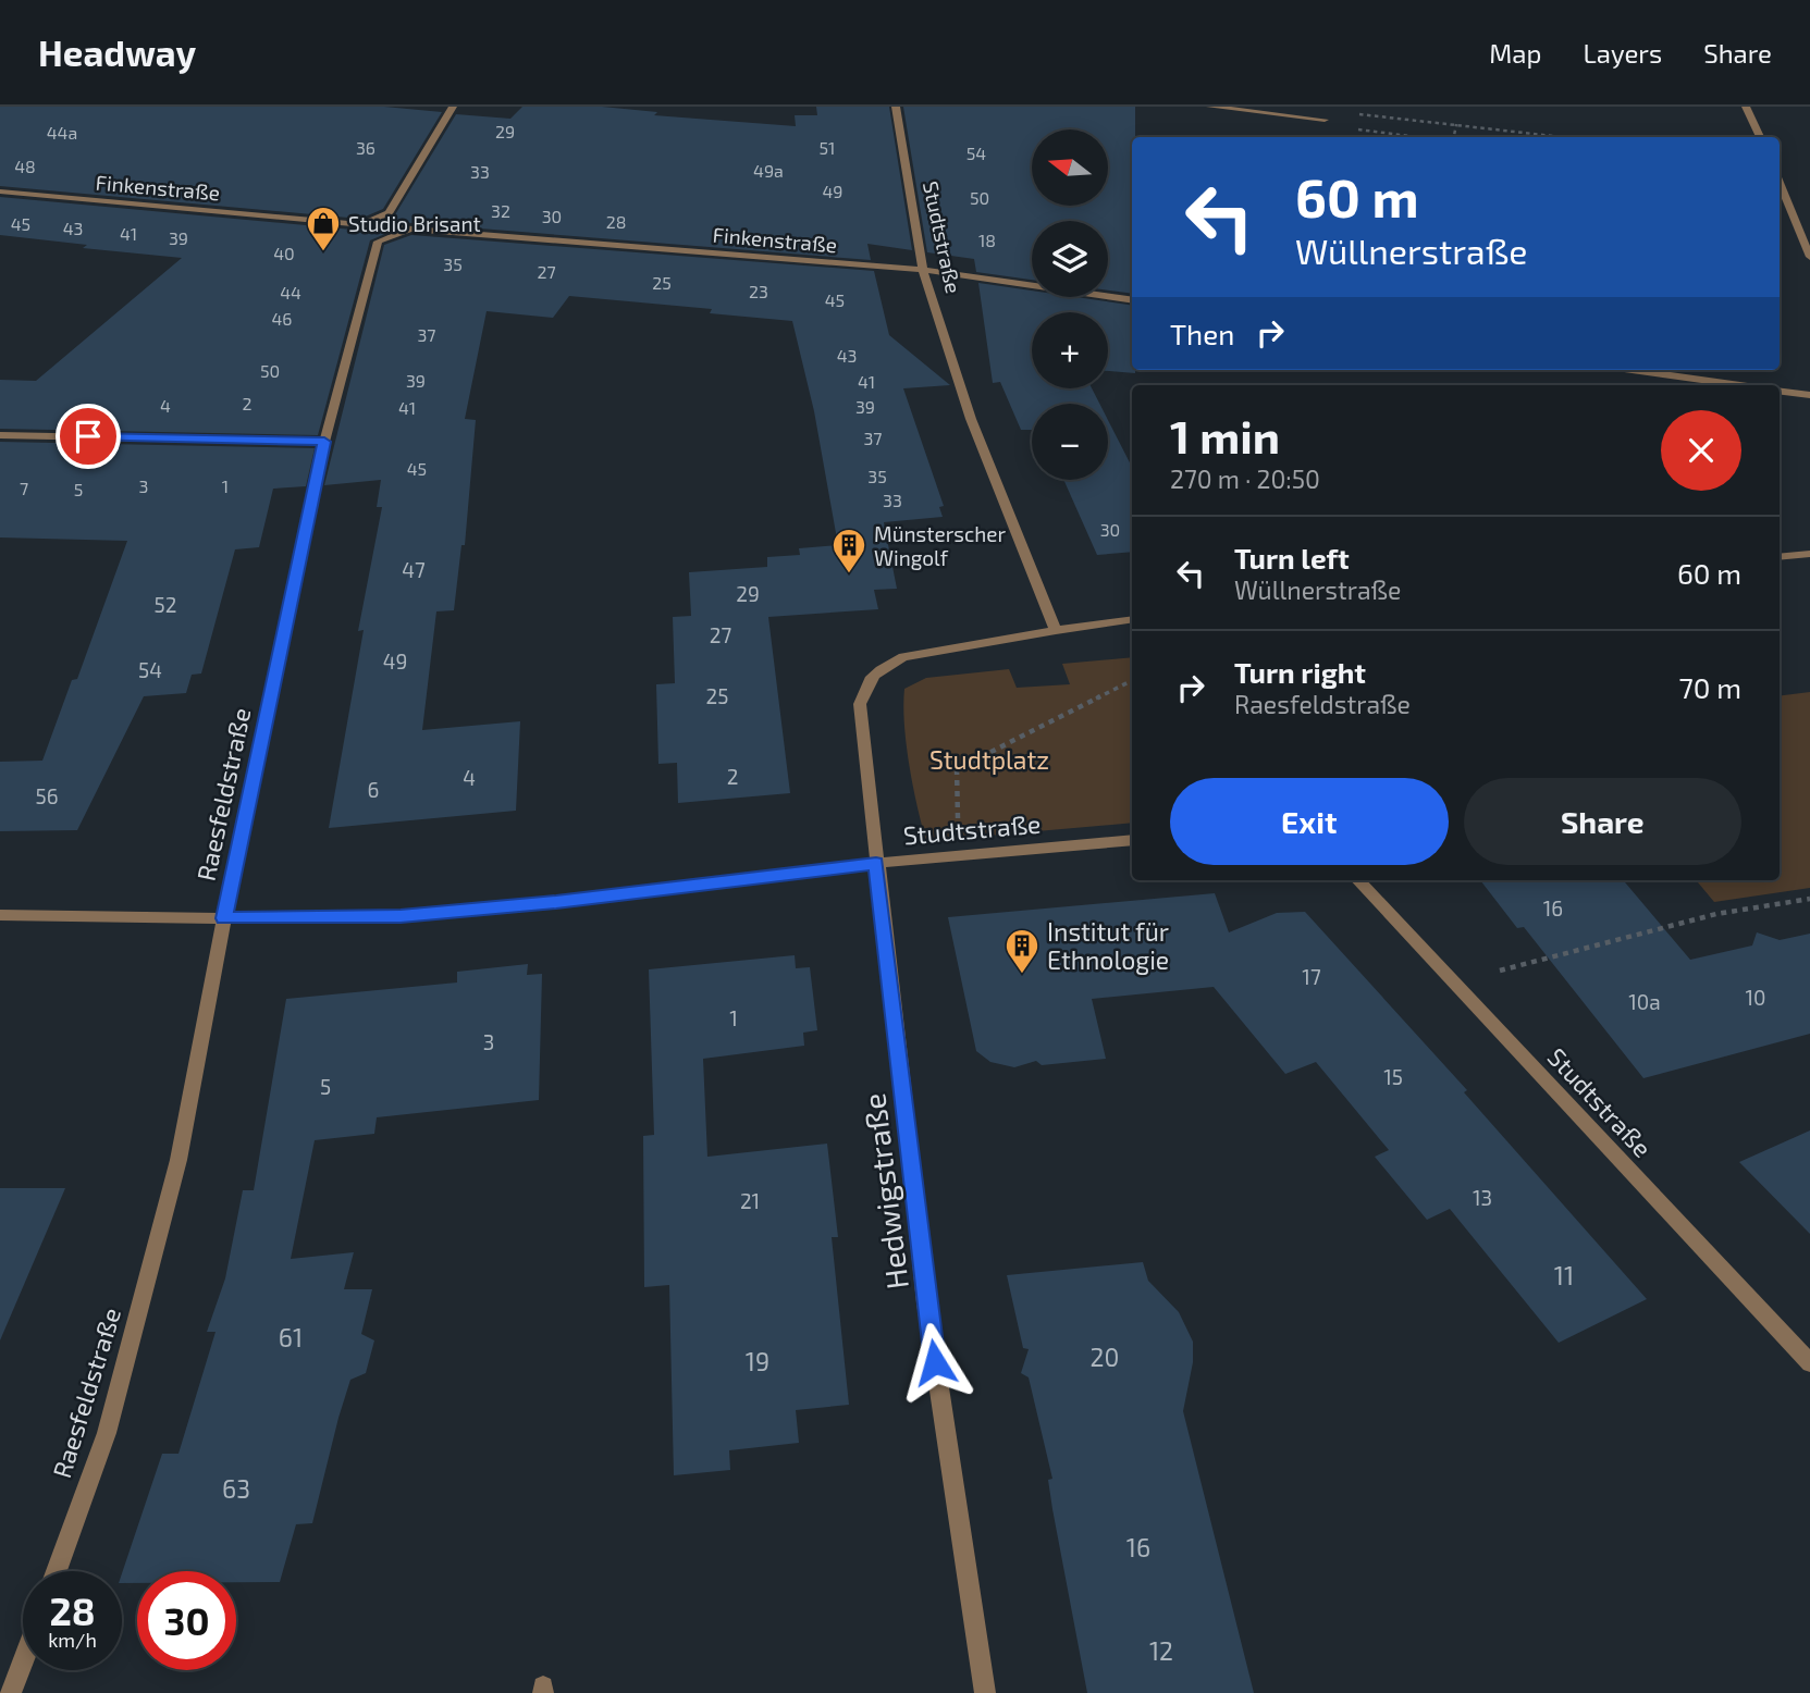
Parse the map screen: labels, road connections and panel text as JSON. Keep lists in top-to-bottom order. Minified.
{"streets":{"street":["Finkenstraße","Studtstraße","Raesfeldstraße","Hedwigstraße"]},"crossings":[["Finkenstraße","Studtstraße"],["Studtstraße","Hedwigstraße"]],"parks":["Studtplatz"],"places":{"shop":["Studio Brisant"],"building":["Münsterscher Wingolf","Institut für Ethnologie"]},"house_numbers":["29","44a","36","51","54","48","49a","33","49","50","32","30","28","45","43","41","39","18","40","35","27","25","23","44","45","46","37","43","50","39","41","2","4","39","41","37","45","35","3","1","7","5","33","30","47","29","52","27","49","54","25","2","4","6","56","16","17","10","10a","1","3","15","5","13","21","11","61","20","19","63","16","12"],"north":"left","page":{"header":"Headway","nav":["Map","Layers","Share"],"map_buttons":["+","−"],"turn":["60 m","Wüllnerstraße"],"then":"Then","heading":["1 min","270 m · 20:50"],"list":[{"name":"Turn left","note":"Wüllnerstraße","value":"60 m"},{"name":"Turn right","note":"Raesfeldstraße","value":"70 m"}],"buttons":["Exit","Share"],"speed":"28 km/h","limit":"30"}}
